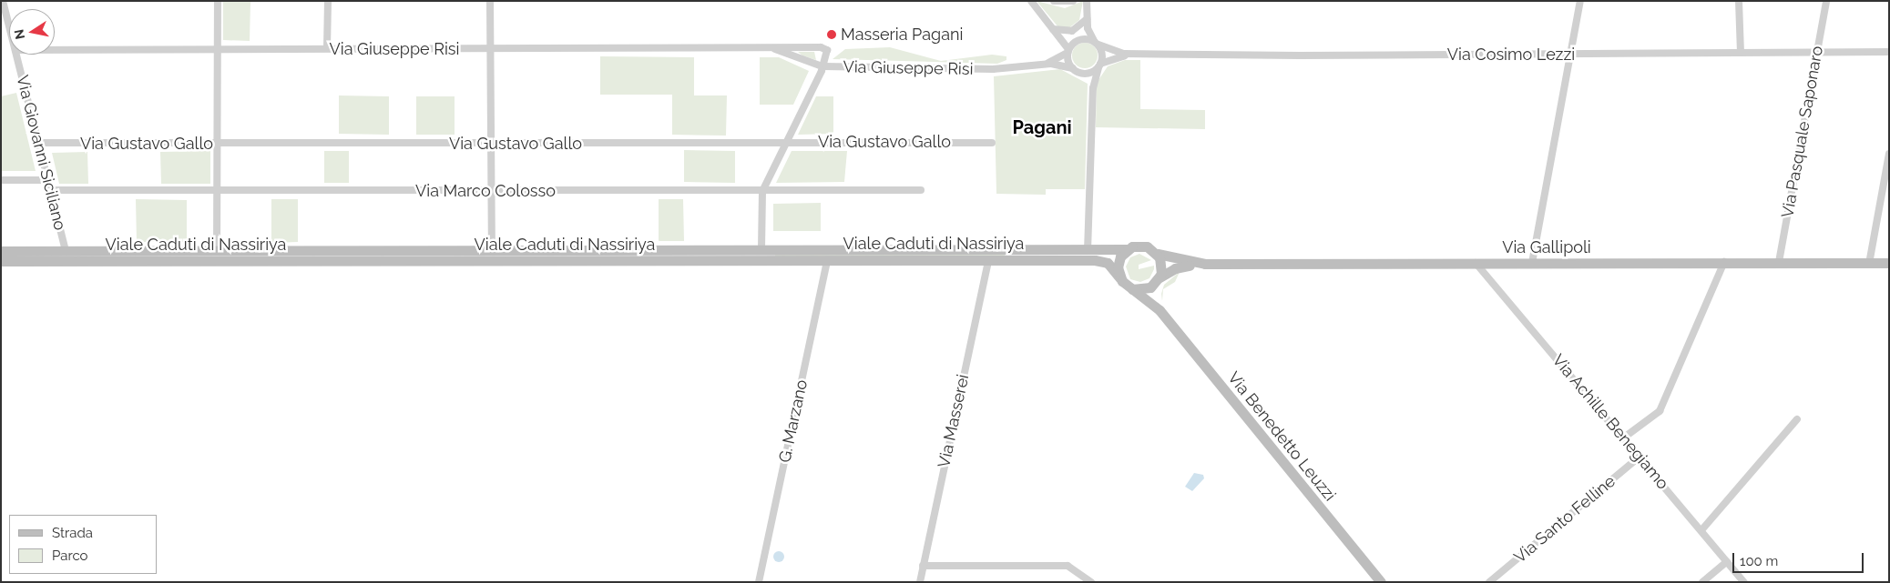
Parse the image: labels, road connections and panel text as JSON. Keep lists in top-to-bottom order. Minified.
{"streets":{"main road":["Viale Caduti di Nassiriya","Via Gallipoli","Via Benedetto Leuzzi"],"street":["Via Giuseppe Risi","Via Cosimo Lezzi","Via Pasquale Saponaro","Via Gustavo Gallo","Via Giovanni Siciliano","Via Marco Colosso","G. Marzano","Via Masserei","Via Achille Benegiamo","Via Santo Felline"]},"crossings":[["Via Giuseppe Risi","Via Cosimo Lezzi"],["Via Cosimo Lezzi","Via Pasquale Saponaro"],["Via Pasquale Saponaro","Via Gallipoli"],["Via Gustavo Gallo","Via Giovanni Siciliano"],["Via Giovanni Siciliano","Via Marco Colosso"],["Via Giovanni Siciliano","Viale Caduti di Nassiriya"],["Viale Caduti di Nassiriya","Via Gallipoli"],["Viale Caduti di Nassiriya","G. Marzano"],["Viale Caduti di Nassiriya","Via Masserei"],["Viale Caduti di Nassiriya","Via Benedetto Leuzzi"],["Via Gallipoli","Via Achille Benegiamo"],["Via Gallipoli","Via Benedetto Leuzzi"],["Via Achille Benegiamo","Via Santo Felline"]],"districts":["Pagani"],"places":["Masseria Pagani"],"legend":["Strada","Parco"],"scale_bar":"100 m","north":"left"}
